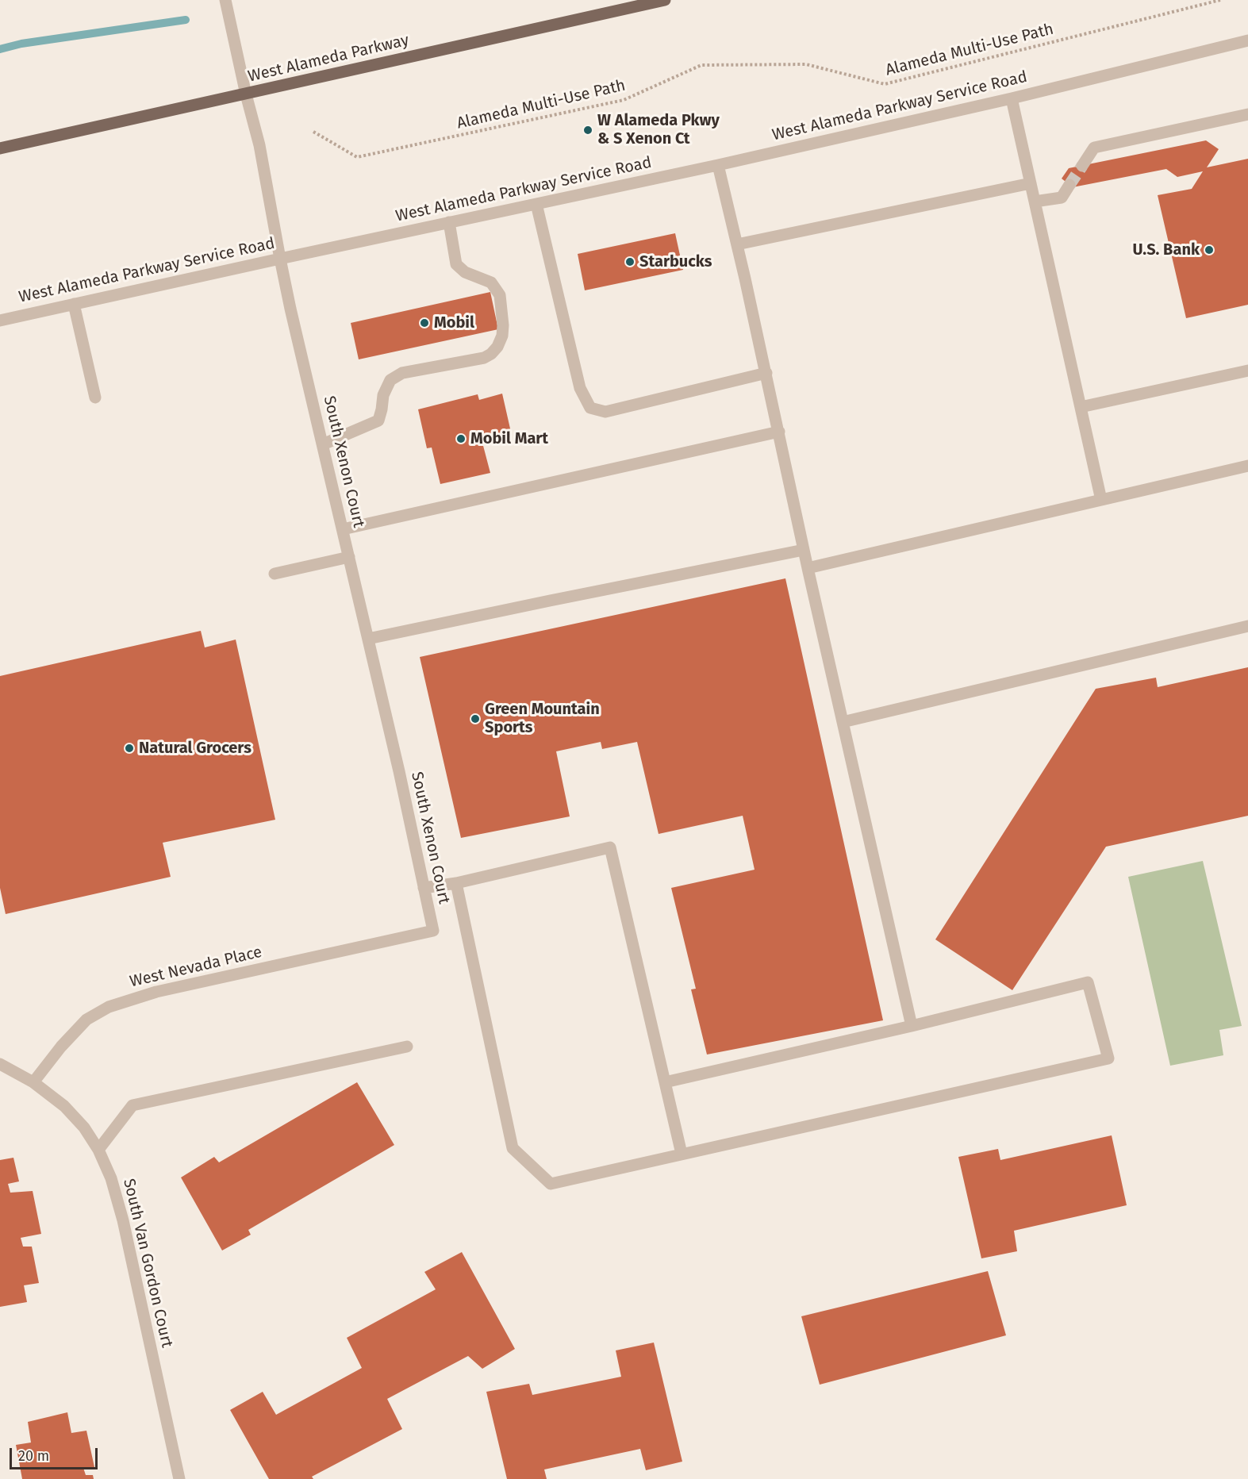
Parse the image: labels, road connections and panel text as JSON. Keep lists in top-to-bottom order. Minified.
{"streets":{"main road":["West Alameda Parkway"],"street":["West Alameda Parkway Service Road","South Xenon Court","West Nevada Place","South Van Gordon Court"],"path":["Alameda Multi-Use Path"]},"crossings":[["West Alameda Parkway","South Xenon Court"],["West Alameda Parkway Service Road","South Xenon Court"],["South Xenon Court","West Nevada Place"],["West Nevada Place","South Van Gordon Court"]],"places":["W Alameda Pkwy & S Xenon Ct","U.S. Bank","Starbucks","Mobil","Mobil Mart","Green Mountain Sports","Natural Grocers"],"scale_bar":"20 m"}
